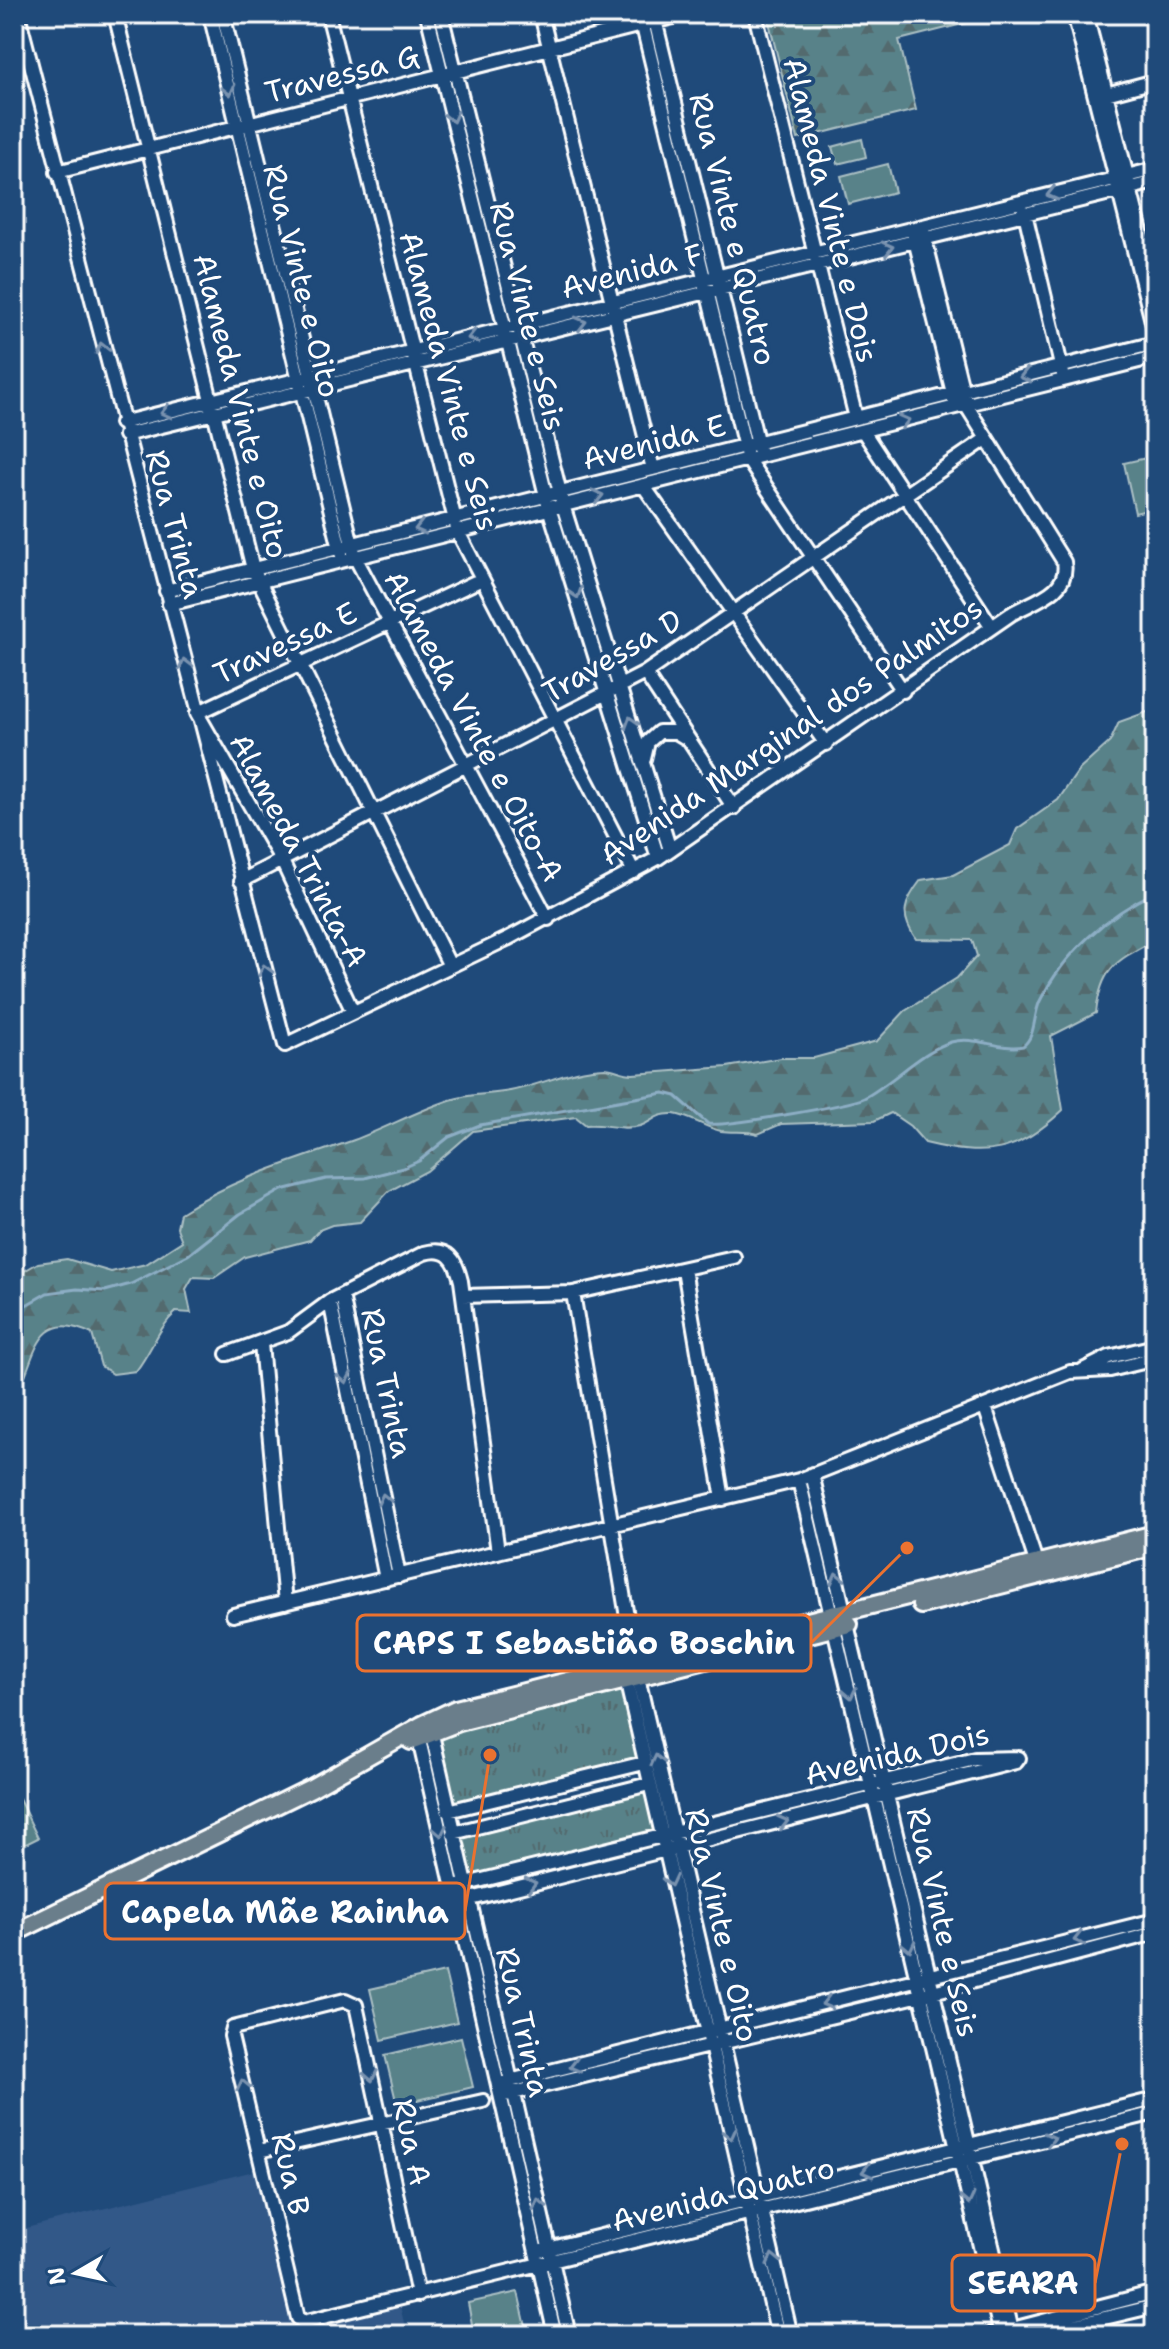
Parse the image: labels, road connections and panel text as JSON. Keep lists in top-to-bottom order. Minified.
{"streets":{"street":["Travessa G","Alameda Vinte e Dois","Rua Vinte e Quatro","Avenida F","Rua Vinte e Oito","Rua Vinte e Seis","Alameda Vinte e Seis","Alameda Vinte e Oito","Avenida E","Rua Trinta","Travessa E","Travessa D","Alameda Vinte e Oito-A","Avenida Marginal dos Palmitos","Alameda Trinta-A","Avenida Dois","Rua A","Rua B","Avenida Quatro"]},"crossings":[["Travessa G","Rua Vinte e Quatro"],["Travessa G","Rua Vinte e Oito"],["Travessa G","Rua Vinte e Seis"],["Travessa G","Alameda Vinte e Seis"],["Travessa G","Alameda Vinte e Oito"],["Travessa G","Rua Trinta"],["Alameda Vinte e Dois","Avenida F"],["Alameda Vinte e Dois","Avenida E"],["Rua Vinte e Quatro","Avenida F"],["Rua Vinte e Quatro","Avenida E"],["Rua Vinte e Quatro","Travessa D"],["Rua Vinte e Quatro","Avenida Marginal dos Palmitos"],["Avenida F","Rua Vinte e Oito"],["Avenida F","Rua Vinte e Seis"],["Avenida F","Alameda Vinte e Seis"],["Avenida F","Alameda Vinte e Oito"],["Avenida F","Rua Trinta"],["Rua Vinte e Oito","Avenida E"],["Rua Vinte e Oito","Alameda Vinte e Oito-A"],["Rua Vinte e Oito","Avenida Dois"],["Rua Vinte e Oito","Avenida Quatro"],["Rua Vinte e Seis","Avenida E"],["Rua Vinte e Seis","Travessa D"],["Rua Vinte e Seis","Avenida Marginal dos Palmitos"],["Rua Vinte e Seis","Avenida Dois"],["Rua Vinte e Seis","Avenida Quatro"],["Alameda Vinte e Seis","Avenida E"],["Alameda Vinte e Seis","Travessa E"],["Alameda Vinte e Seis","Travessa D"],["Alameda Vinte e Seis","Avenida Marginal dos Palmitos"],["Alameda Vinte e Oito","Avenida E"],["Alameda Vinte e Oito","Travessa E"],["Alameda Vinte e Oito","Travessa D"],["Alameda Vinte e Oito","Avenida Marginal dos Palmitos"],["Avenida E","Rua Trinta"],["Avenida E","Alameda Vinte e Oito-A"],["Rua Trinta","Travessa E"],["Rua Trinta","Travessa D"],["Rua Trinta","Avenida Marginal dos Palmitos"],["Rua Trinta","Alameda Trinta-A"],["Rua Trinta","Avenida Dois"],["Rua Trinta","Avenida Quatro"],["Travessa E","Alameda Vinte e Oito-A"],["Travessa E","Alameda Trinta-A"],["Travessa D","Alameda Vinte e Oito-A"],["Travessa D","Avenida Marginal dos Palmitos"],["Travessa D","Alameda Trinta-A"],["Alameda Vinte e Oito-A","Avenida Marginal dos Palmitos"],["Avenida Marginal dos Palmitos","Alameda Trinta-A"],["Rua A","Rua B"],["Rua A","Avenida Quatro"],["Rua B","Avenida Quatro"]],"one_way":["Rua A"],"places":["CAPS I Sebastião Boschin","Capela Mãe Rainha","SEARA"],"north":"left"}
